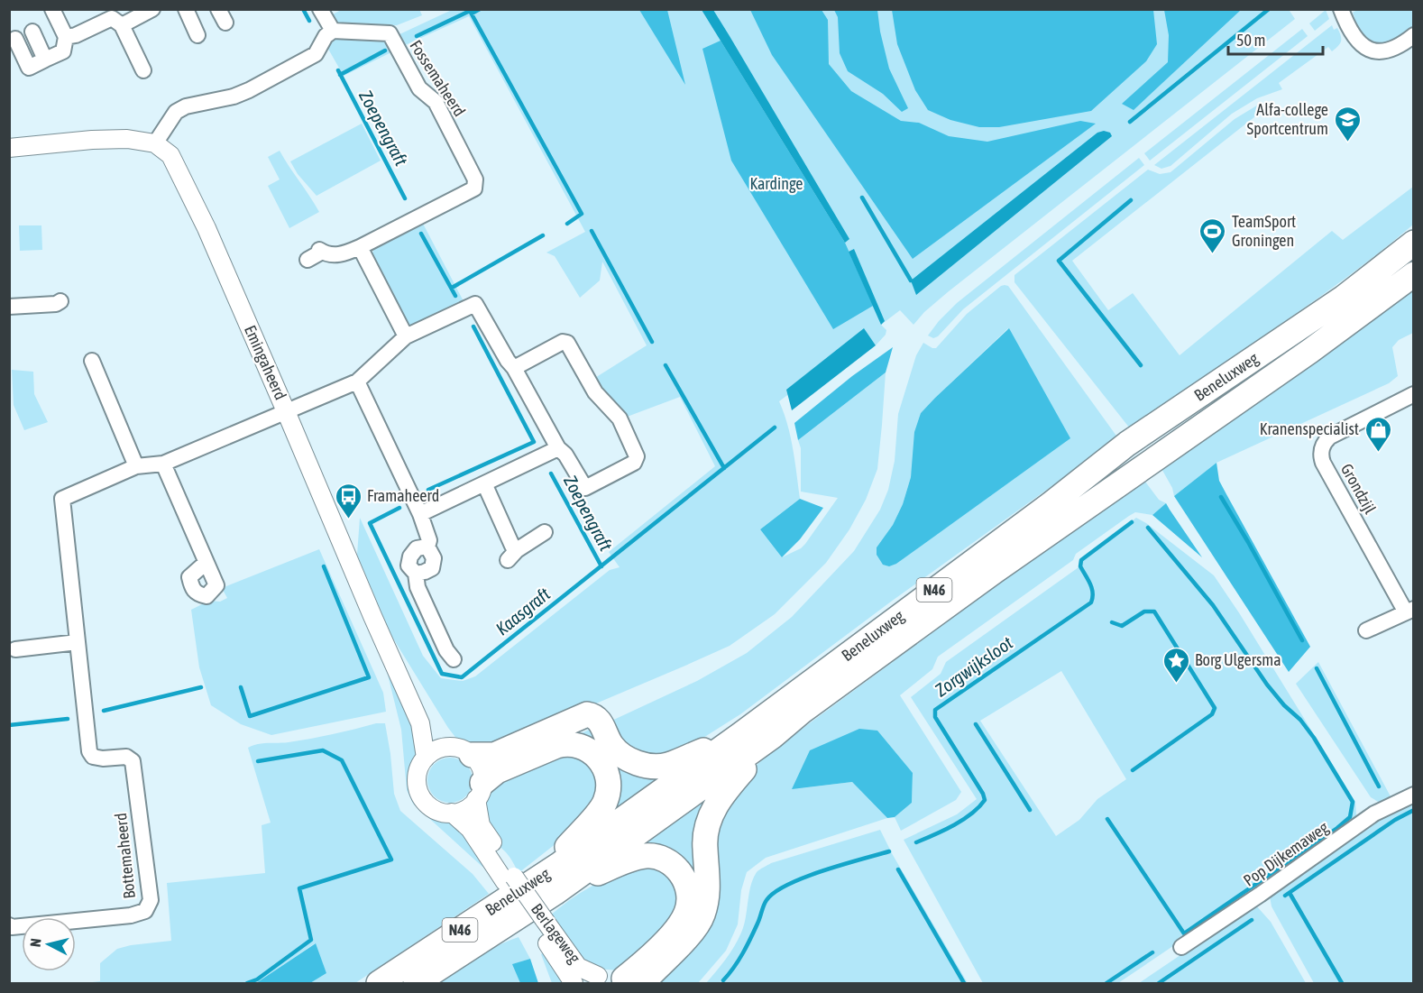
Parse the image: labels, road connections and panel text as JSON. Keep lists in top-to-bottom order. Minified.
{"streets":{"highway":["Beneluxweg","N46"],"street":["Fossemaheerd","Emingaheerd","Grondzijl","Pop Dijkemaweg","Bottemaheerd","Berlageweg"]},"crossings":[["Emingaheerd","N46"],["Emingaheerd","Berlageweg"],["Beneluxweg","N46"],["N46","Berlageweg"]],"water":["Zoepengraft","Kaasgraft","Zorgwijksloot"],"parks":["Kardinge"],"places":{"school or university":["Alfa-college Sportcentrum"],"sports":["TeamSport Groningen"],"shop":["Kranenspecialist"],"bus stop":["Framaheerd"],"place":["Borg Ulgersma"]},"scale_bar":"50 m","north":"left"}
